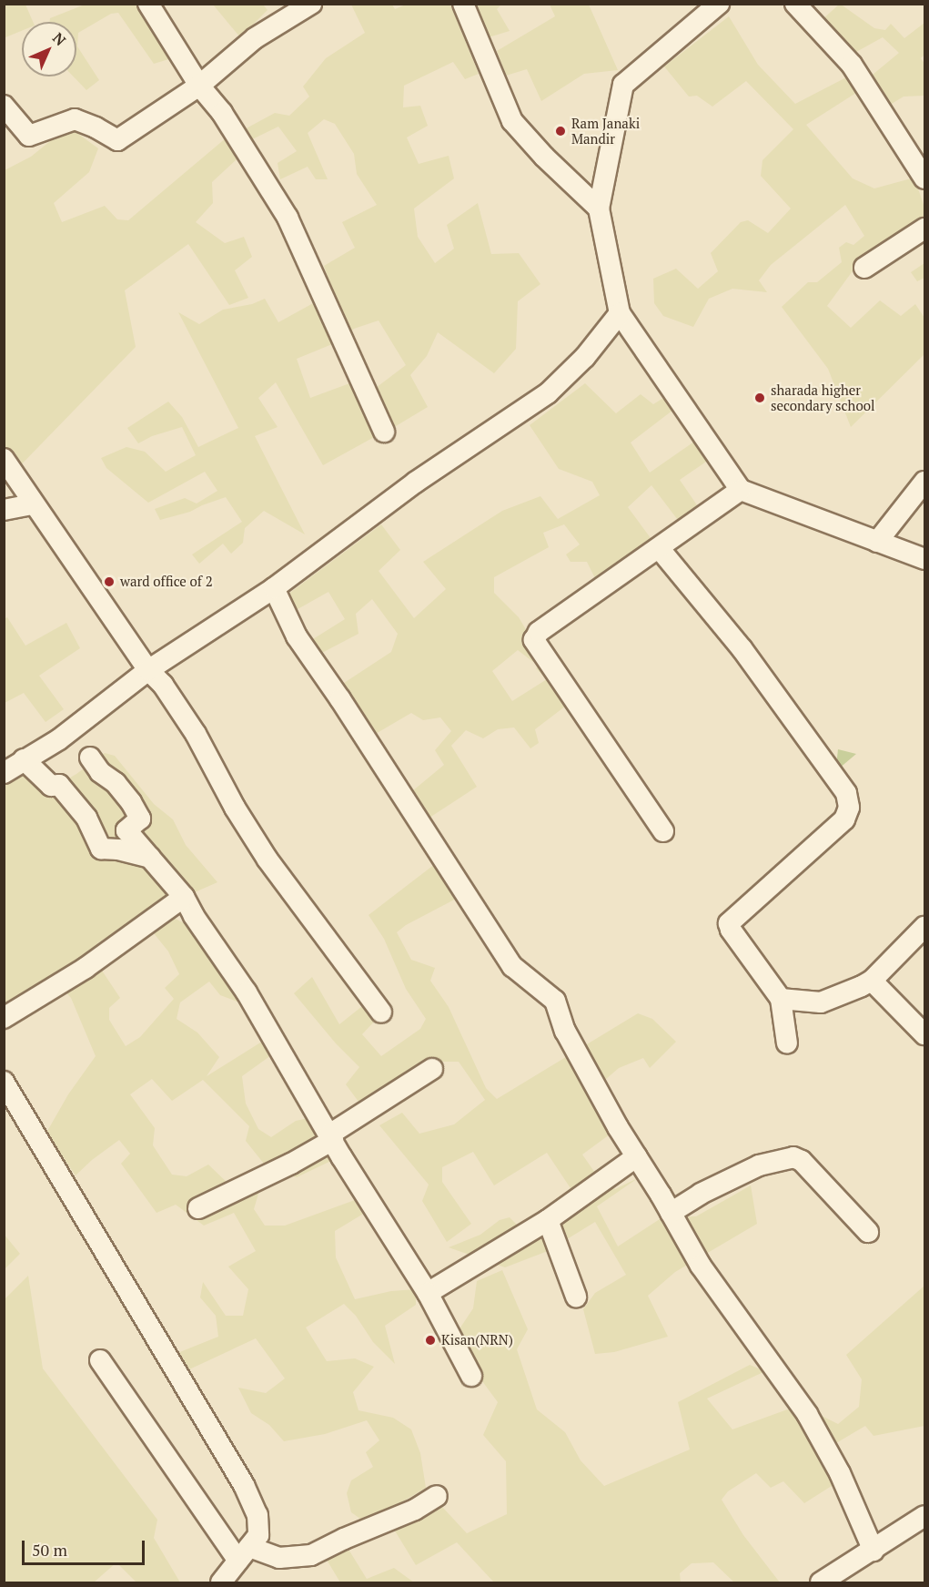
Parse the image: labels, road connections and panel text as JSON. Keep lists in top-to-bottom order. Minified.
{"places":["Ram Janaki Mandir","sharada higher secondary school","ward office of 2","Kisan(NRN)"],"scale_bar":"50 m","north":"top right"}
